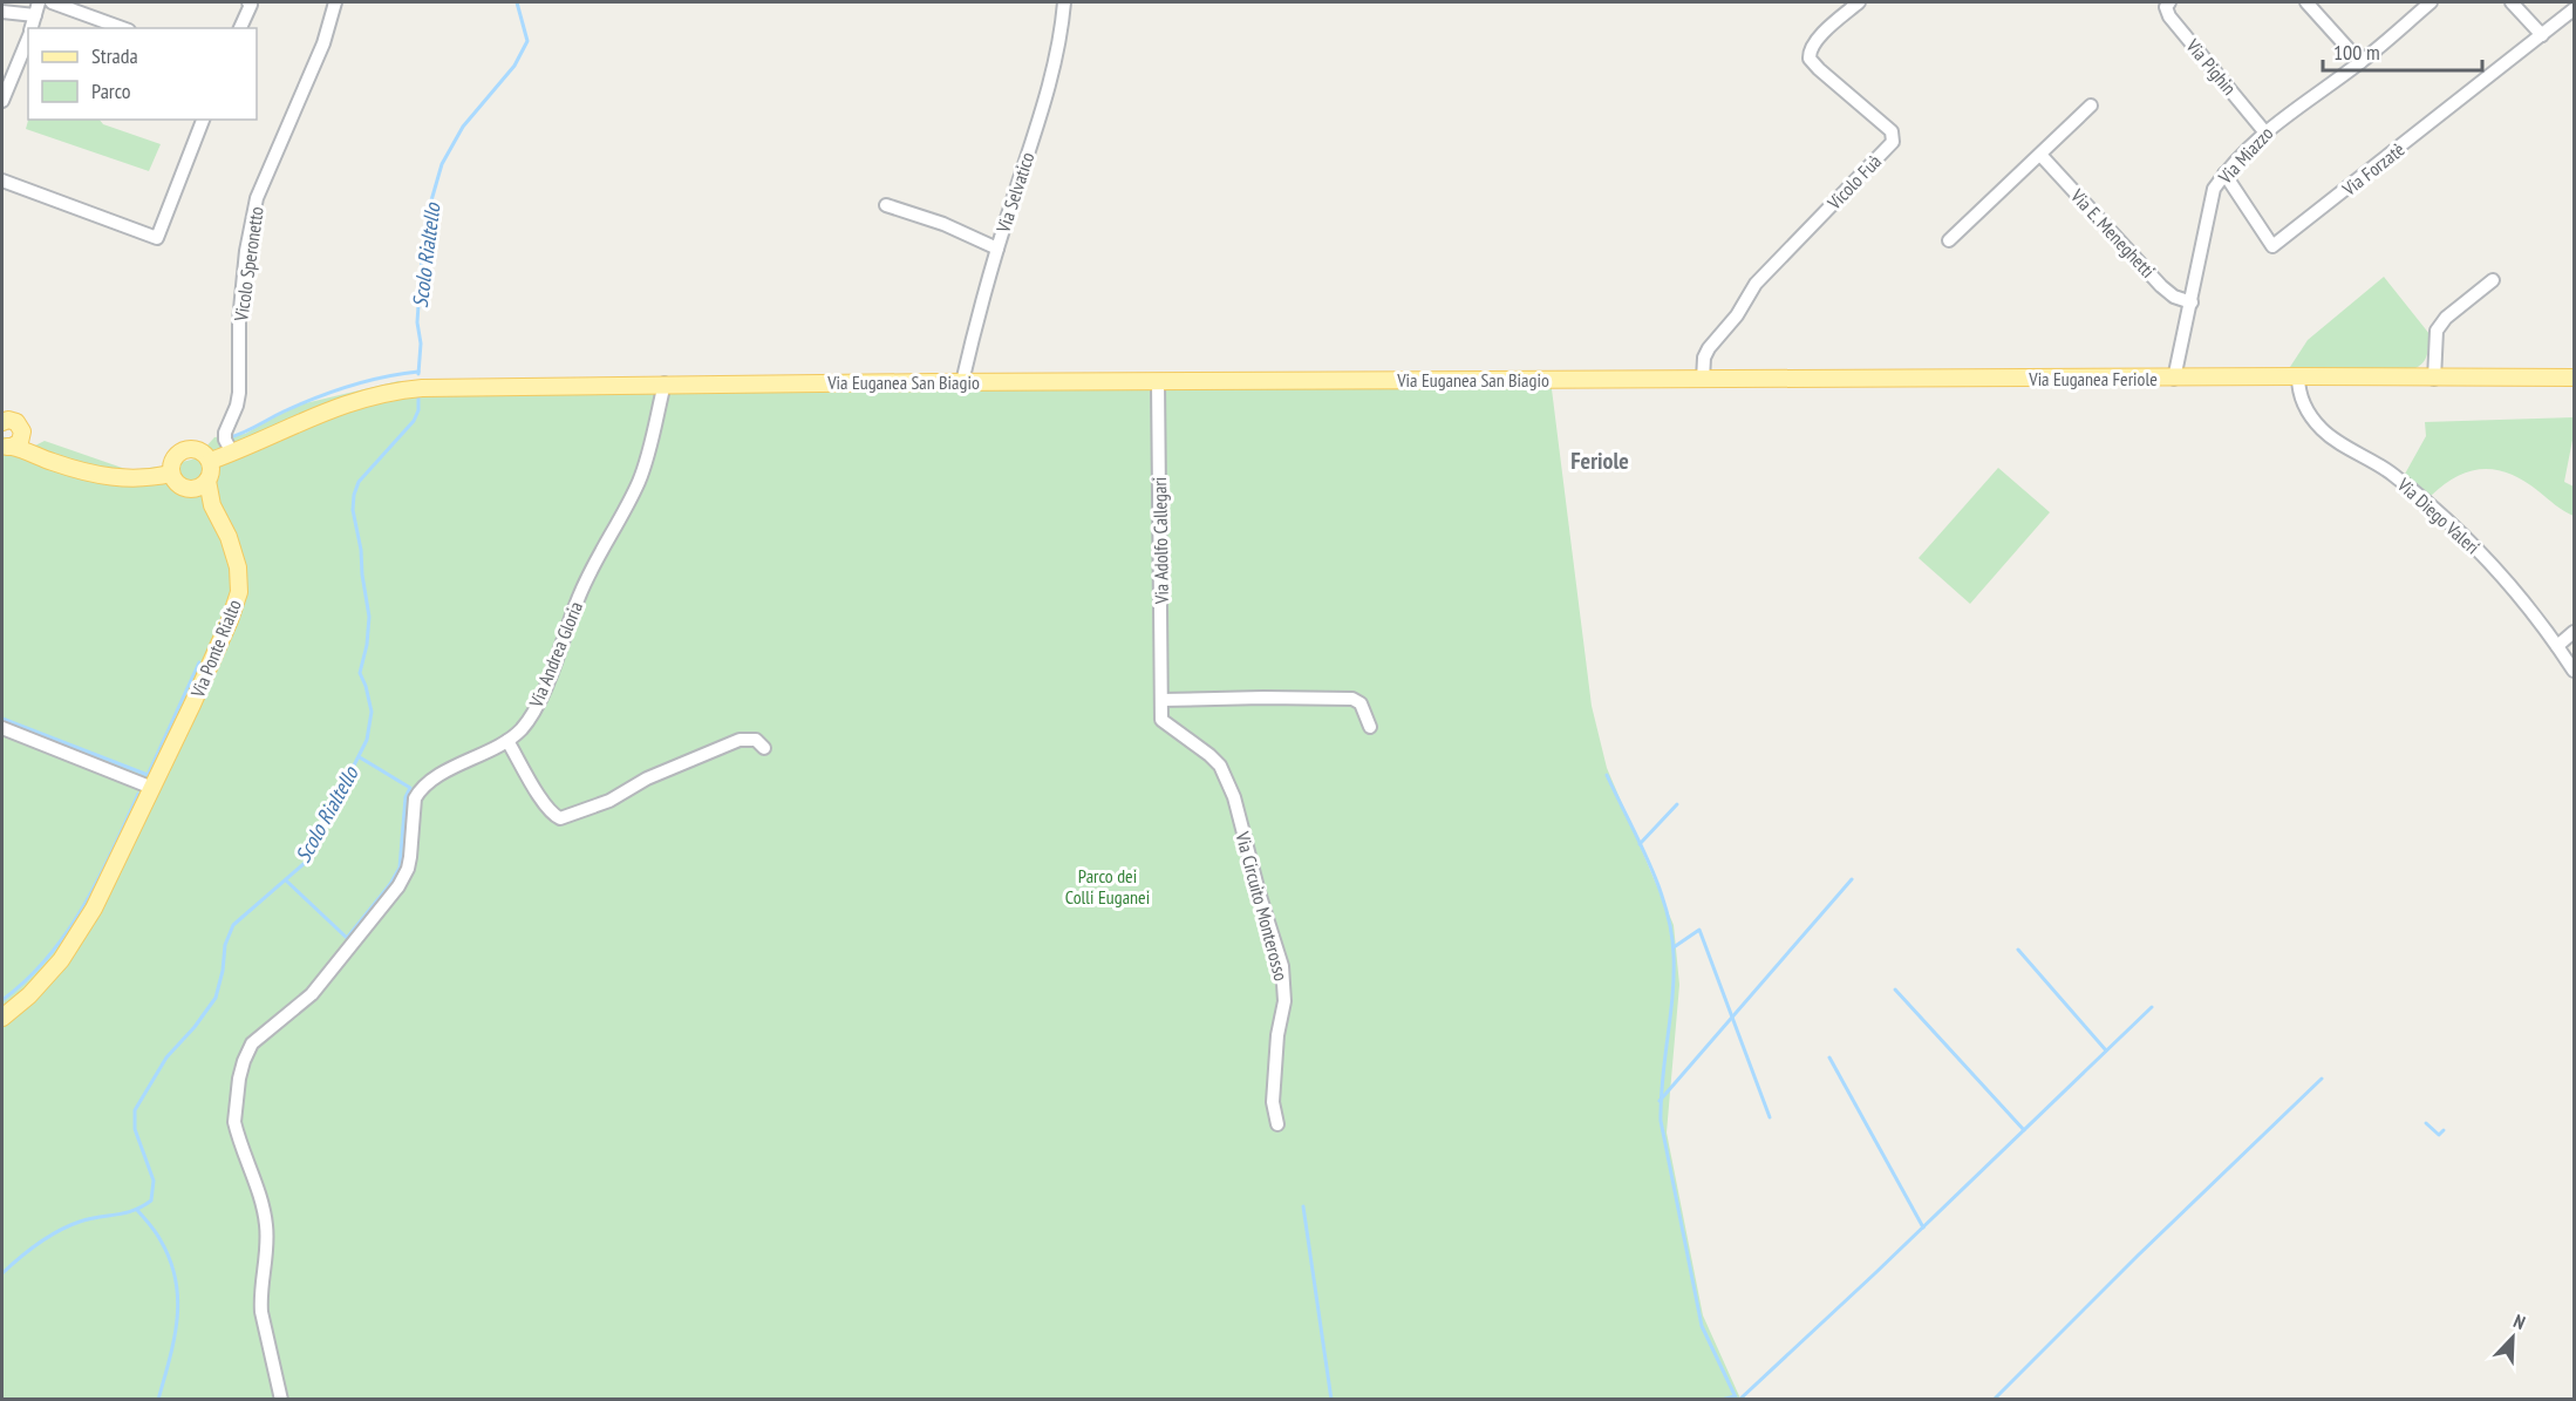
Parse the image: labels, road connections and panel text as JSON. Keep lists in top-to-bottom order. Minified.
{"streets":{"main road":["Via Euganea Feriole","Via Euganea San Biagio","Via Ponte Rialto"],"street":["Via Pighin","Via Miazzo","Via Forzatè","Vicolo Fuà","Via Selvatico","Via E. Meneghetti","Vicolo Speronetto","Via Diego Valeri","Via Adolfo Callegari","Via Andrea Gloria","Via Circuito Monterosso"]},"crossings":[["Via Pighin","Via Miazzo"],["Via Miazzo","Via Forzatè"],["Via Miazzo","Via E. Meneghetti"],["Via Miazzo","Via Euganea Feriole"],["Vicolo Fuà","Via Euganea Feriole"],["Via Selvatico","Via Euganea San Biagio"],["Vicolo Speronetto","Via Euganea San Biagio"],["Via Euganea Feriole","Via Euganea San Biagio"],["Via Euganea Feriole","Via Diego Valeri"],["Via Euganea San Biagio","Via Adolfo Callegari"],["Via Euganea San Biagio","Via Ponte Rialto"],["Via Euganea San Biagio","Via Andrea Gloria"],["Via Adolfo Callegari","Via Circuito Monterosso"]],"districts":["Feriole"],"water":["Scolo Rialtello"],"parks":["Parco dei Colli Euganei"],"legend":["Strada","Parco"],"scale_bar":"100 m","north":"top right"}
